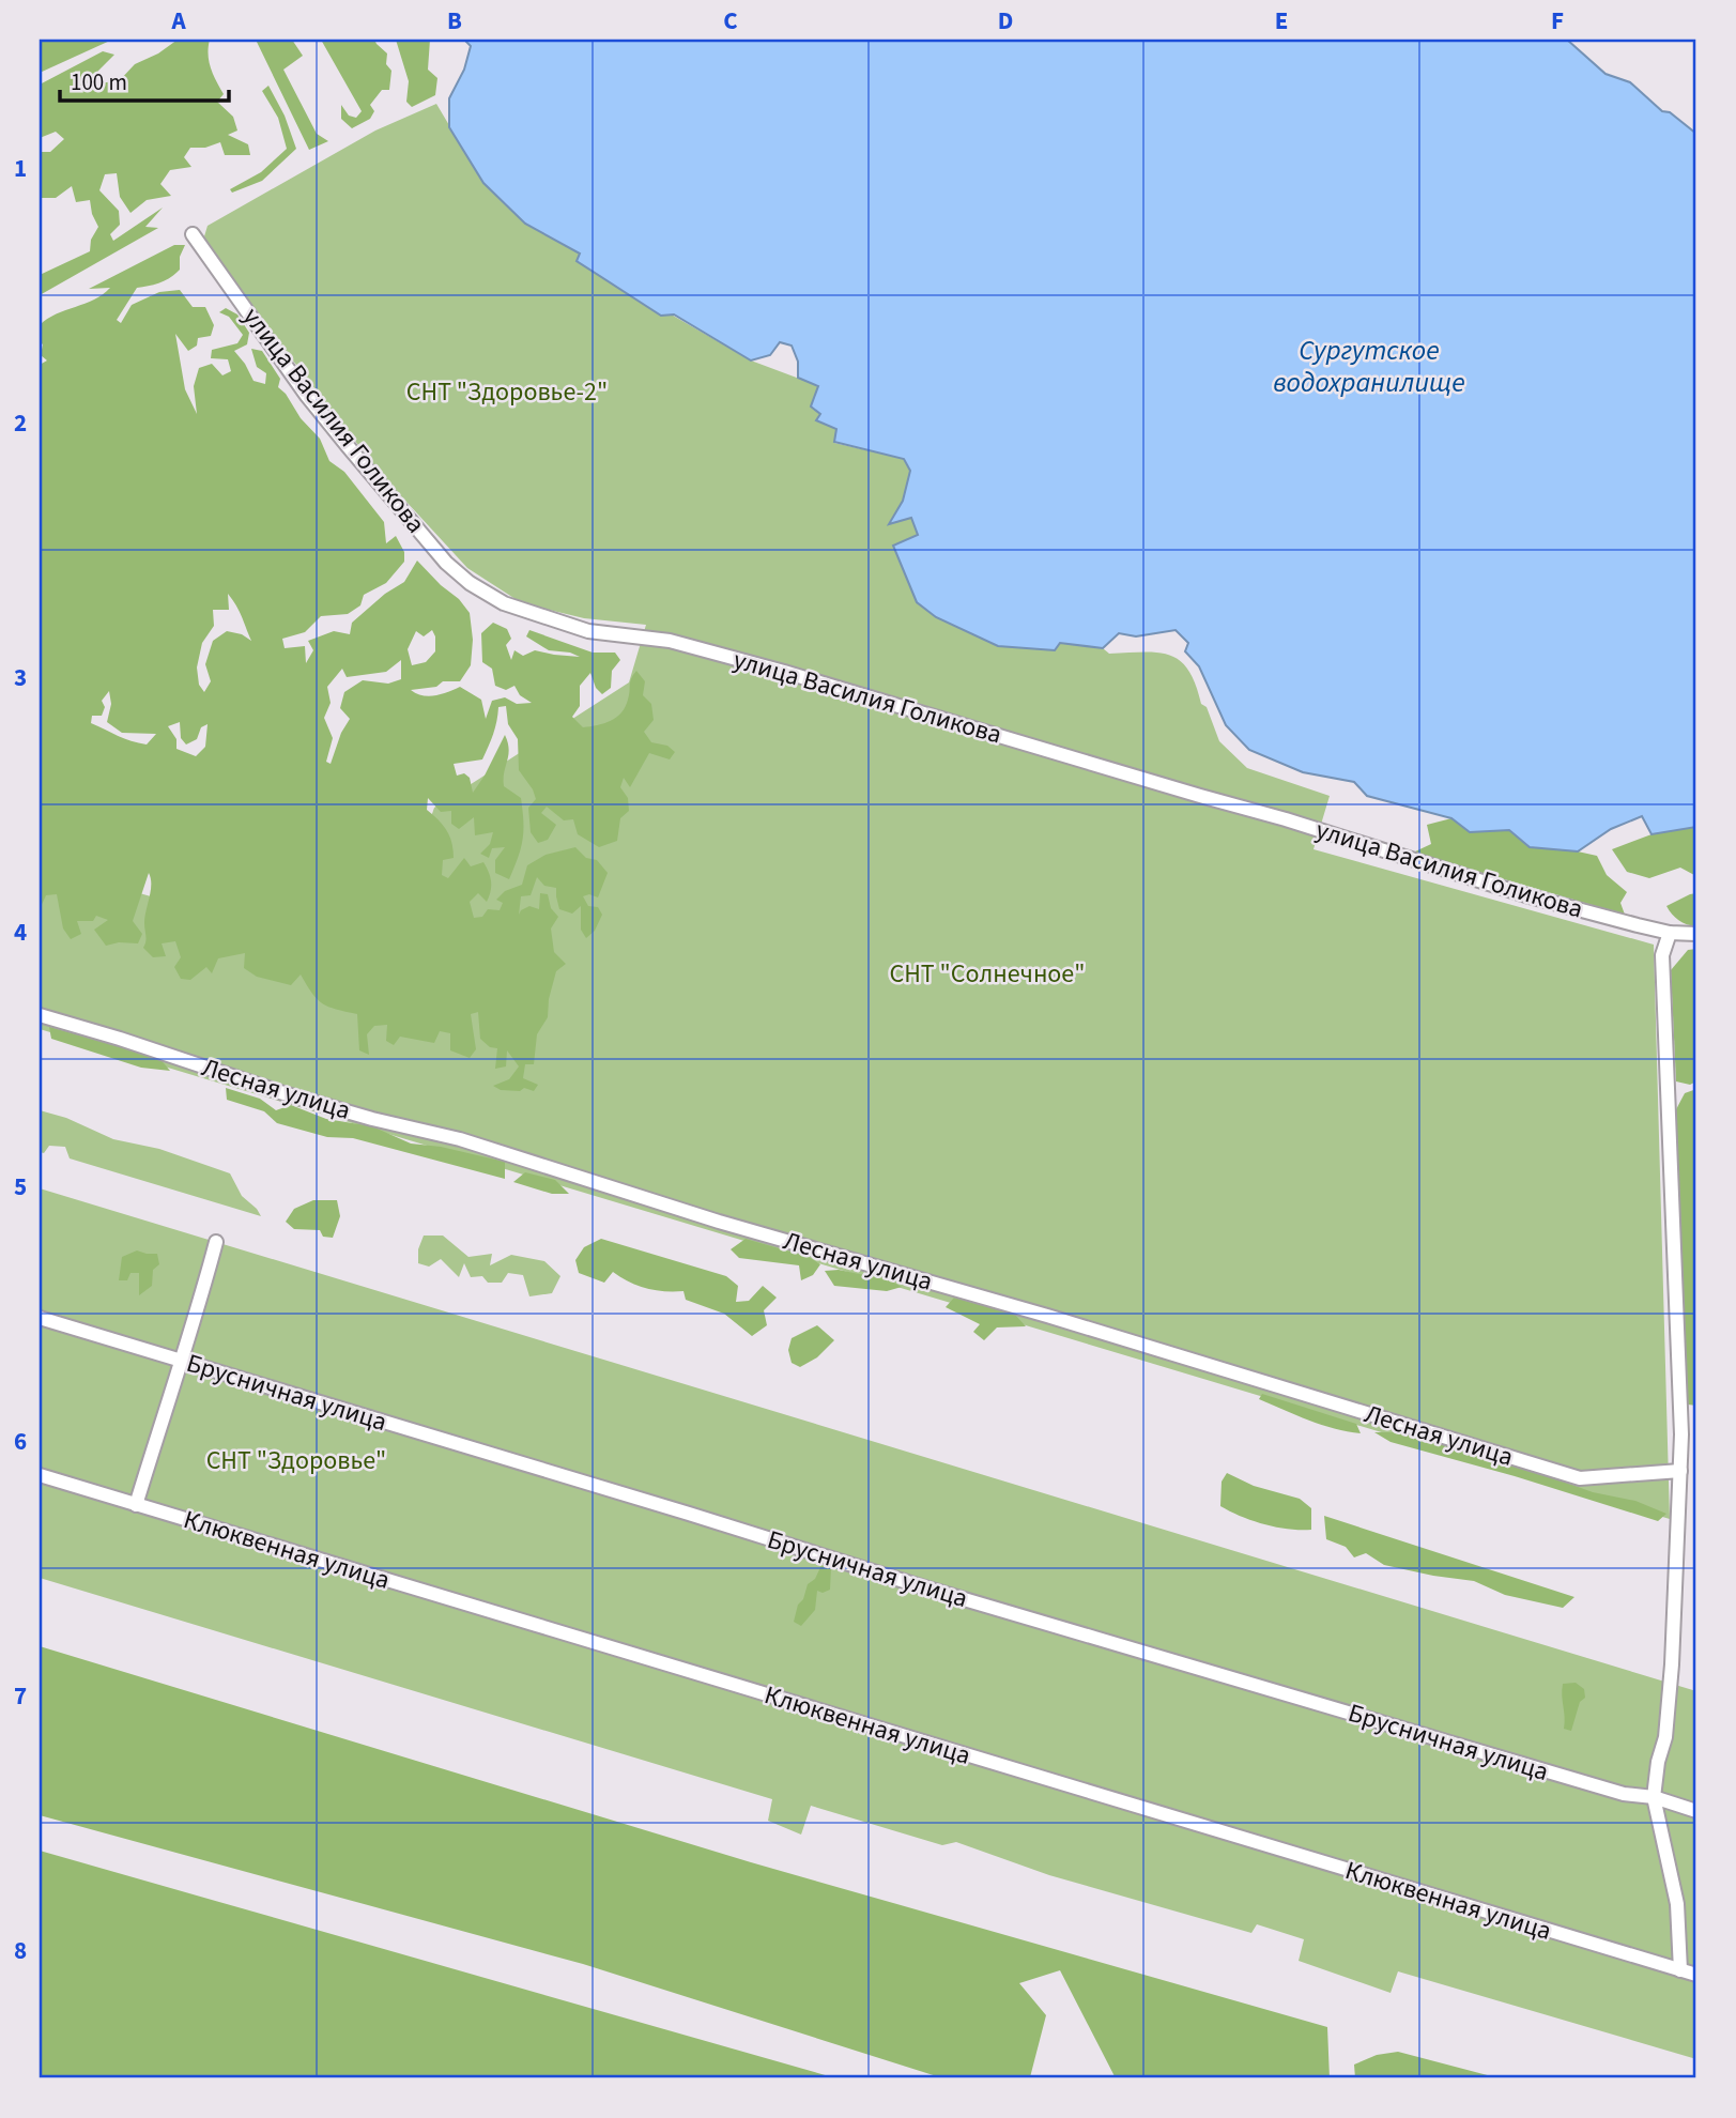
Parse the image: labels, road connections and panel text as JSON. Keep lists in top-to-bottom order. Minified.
{"streets":{"street":["улица Василия Голикова","Лесная улица","Брусничная улица","Клюквенная улица"]},"water":["Сургутское водохранилище"],"parks":["СНТ \"Здоровье-2\"","СНТ \"Солнечное\"","СНТ \"Здоровье\""],"scale_bar":"100 m","grid":{"columns":["A","B","C","D","E","F"],"rows":["1","2","3","4","5","6","7","8"]}}
